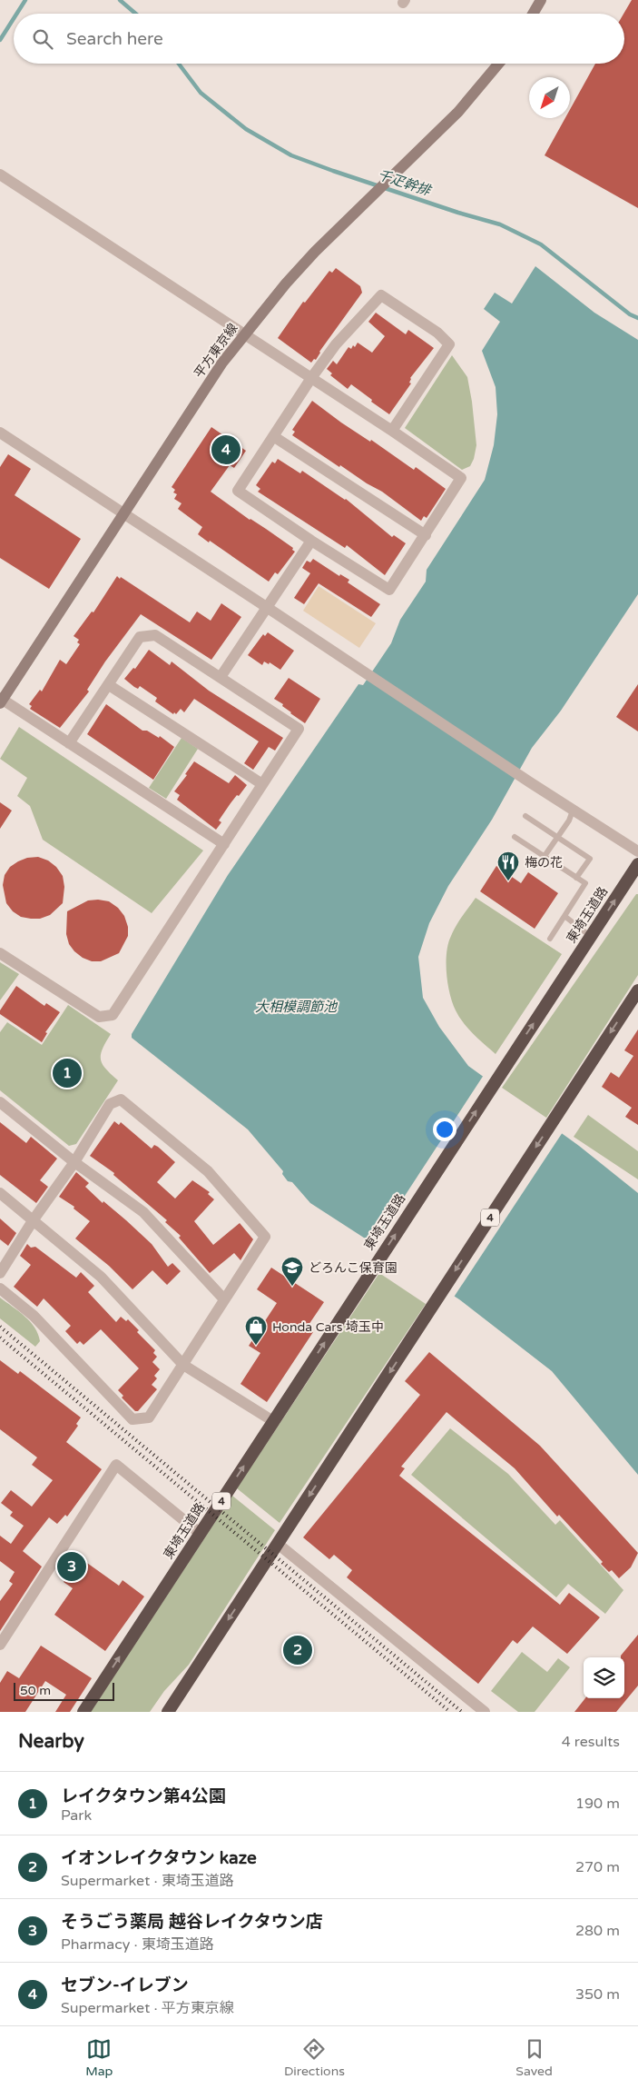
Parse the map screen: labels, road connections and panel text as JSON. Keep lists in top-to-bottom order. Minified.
{"streets":{"highway":["東埼玉道路","4"],"main road":["平方東京線"]},"water":["千疋幹排","大相模調節池"],"places":{"restaurant":["梅の花"],"school or university":["どろんこ保育園"],"shop":["Honda Cars 埼玉中"]},"scale_bar":"50 m","north":"bottom left","page":{"search":"Search here","pins":["4","1","3","2"],"scale":"50 m","heading":["Nearby","4 results"],"list":[{"mark":"1","name":"レイクタウン第4公園","note":"Park","value":"190 m"},{"mark":"2","name":"イオンレイクタウン kaze","note":"Supermarket · 東埼玉道路","value":"270 m"},{"mark":"3","name":"そうごう薬局 越谷レイクタウン店","note":"Pharmacy · 東埼玉道路","value":"280 m"},{"mark":"4","name":"セブン-イレブン","note":"Supermarket · 平方東京線","value":"350 m"}],"nav":["Map","Directions","Saved"]}}
